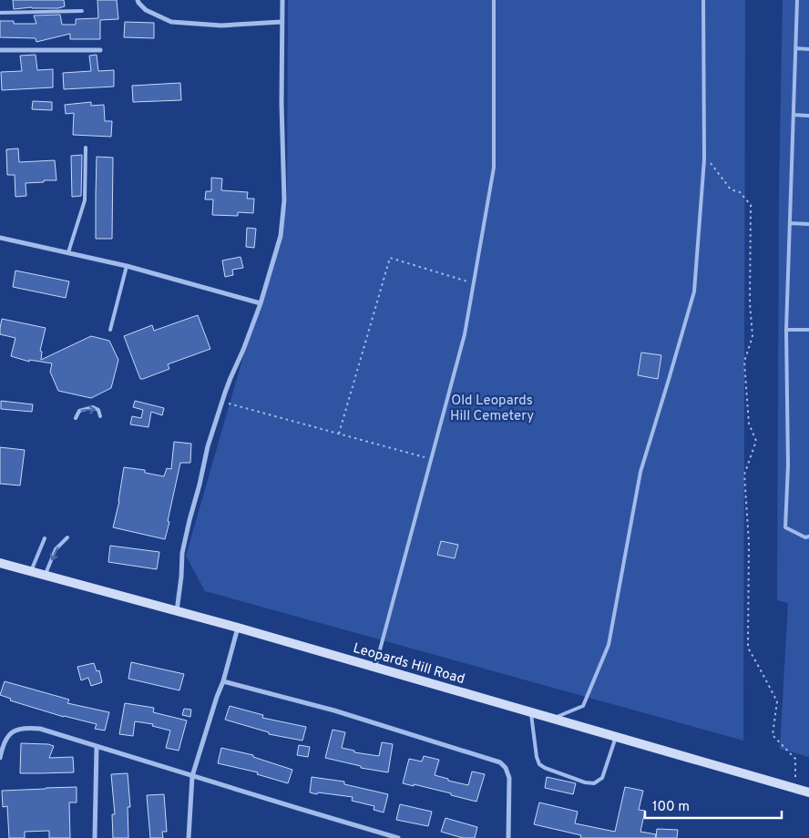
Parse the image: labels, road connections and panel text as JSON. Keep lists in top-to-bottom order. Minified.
{"streets":{"main road":["Leopards Hill Road"]},"parks":["Old Leopards Hill Cemetery"],"scale_bar":"100 m"}
